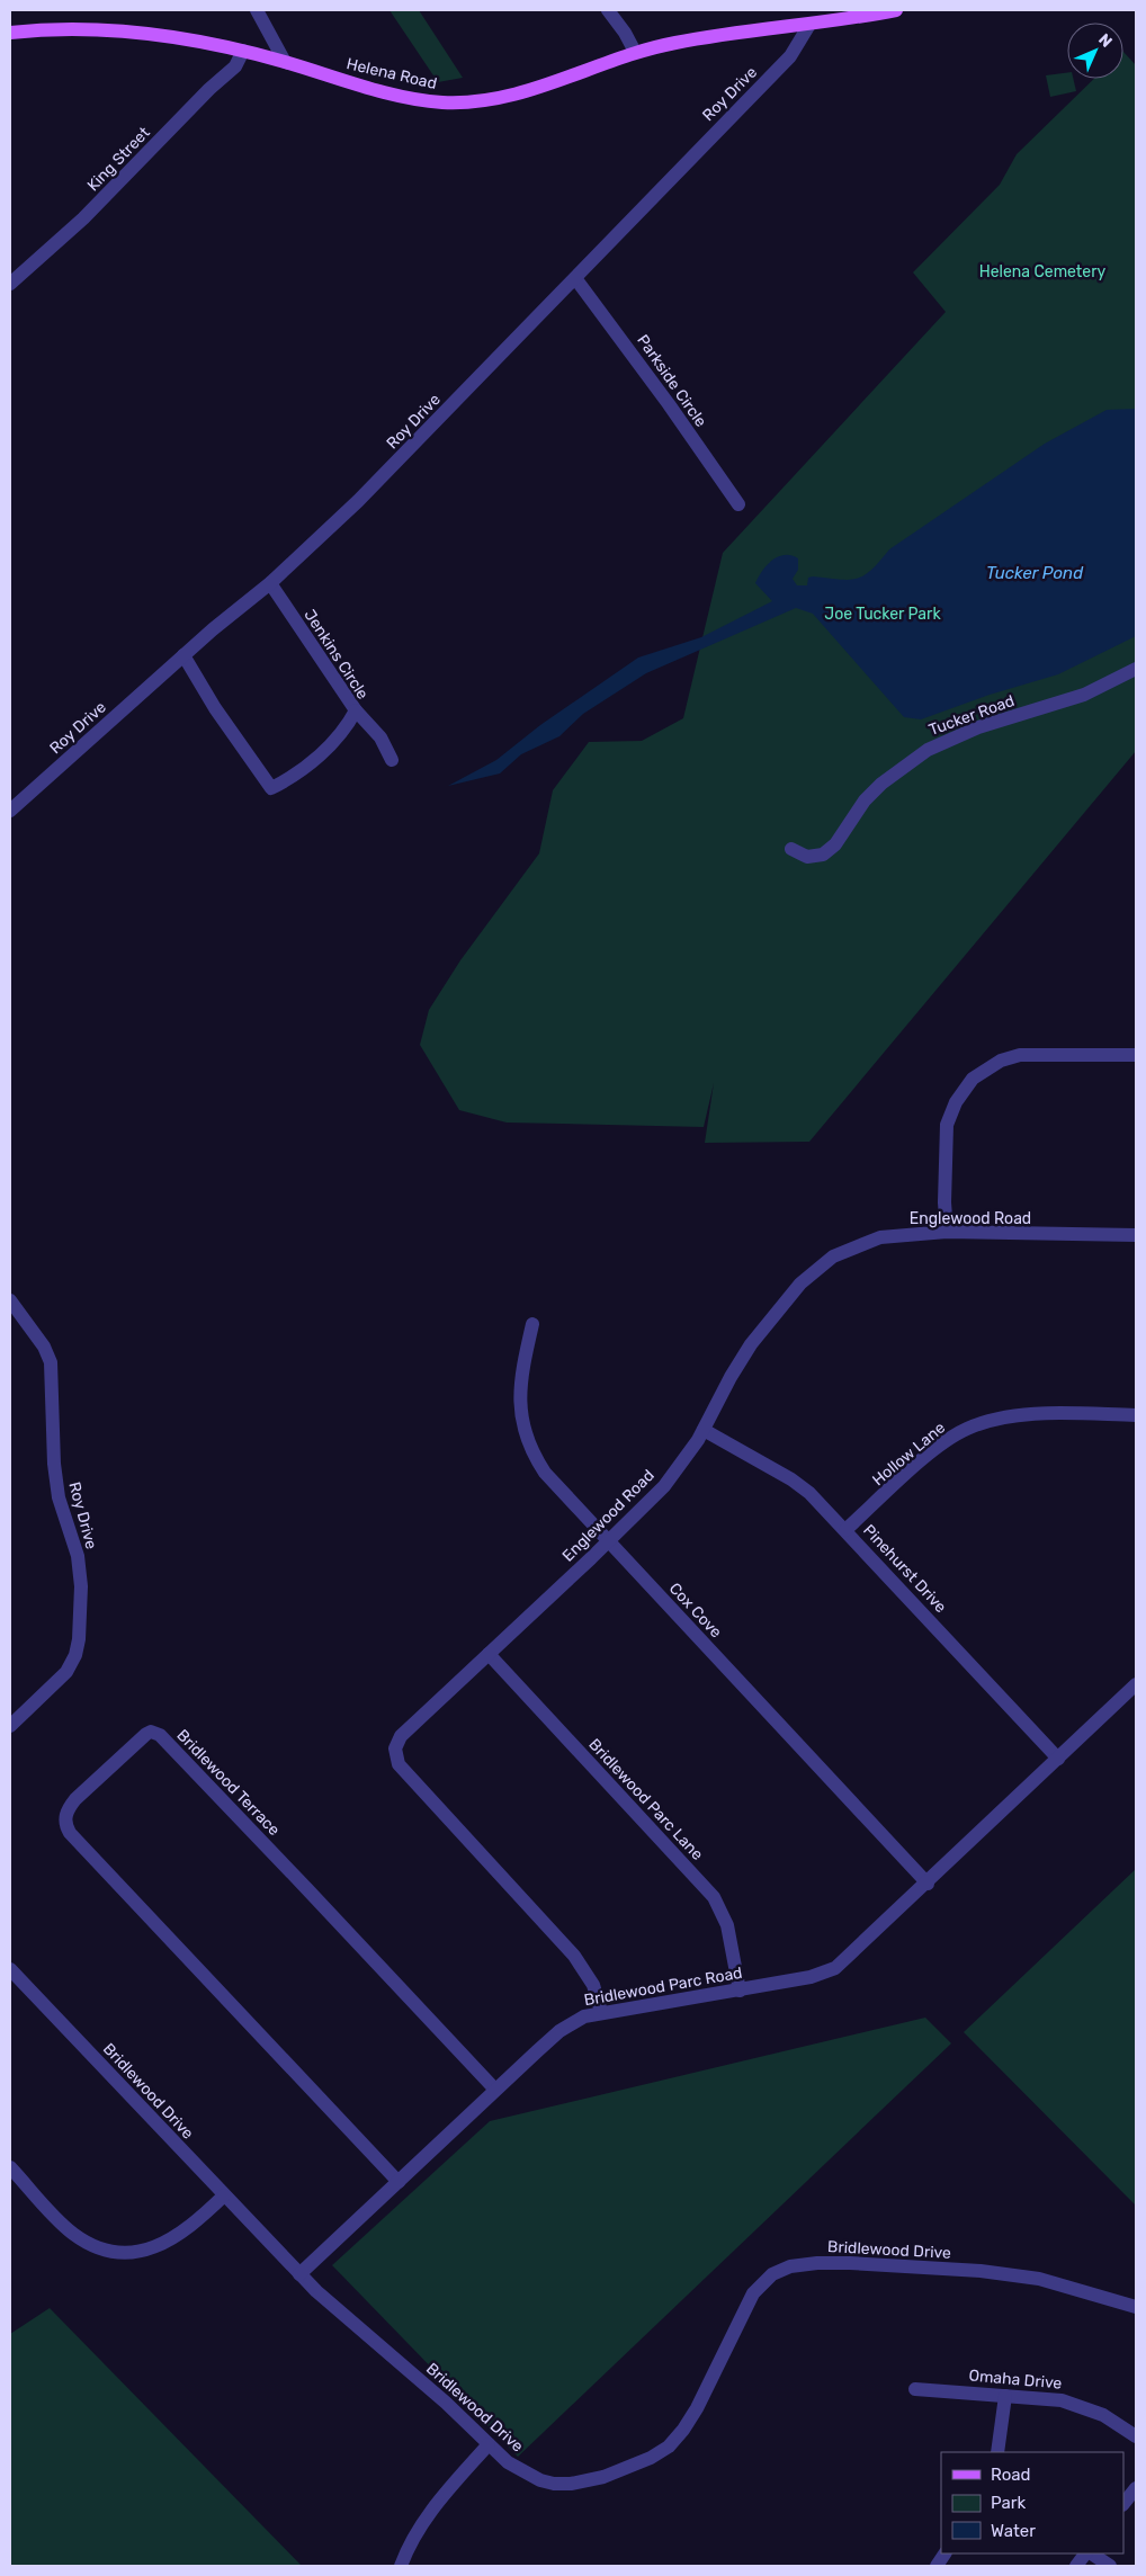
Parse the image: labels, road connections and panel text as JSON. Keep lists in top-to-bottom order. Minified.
{"streets":{"main road":["Helena Road"],"street":["Roy Drive","King Street","Parkside Circle","Jenkins Circle","Tucker Road","Englewood Road","Hollow Lane","Pinehurst Drive","Cox Cove","Bridlewood Terrace","Bridlewood Parc Lane","Bridlewood Parc Road","Bridlewood Drive","Omaha Drive"]},"crossings":[["Helena Road","Roy Drive"],["Helena Road","King Street"],["Roy Drive","Parkside Circle"],["Roy Drive","Jenkins Circle"],["Englewood Road","Pinehurst Drive"],["Englewood Road","Cox Cove"],["Englewood Road","Bridlewood Parc Lane"],["Englewood Road","Bridlewood Parc Road"],["Hollow Lane","Pinehurst Drive"],["Cox Cove","Bridlewood Parc Road"],["Bridlewood Terrace","Bridlewood Parc Road"],["Bridlewood Parc Lane","Bridlewood Parc Road"],["Bridlewood Parc Road","Bridlewood Drive"]],"water":["Tucker Pond"],"parks":["Helena Cemetery","Joe Tucker Park"],"legend":["Road","Park","Water"],"north":"top right"}
